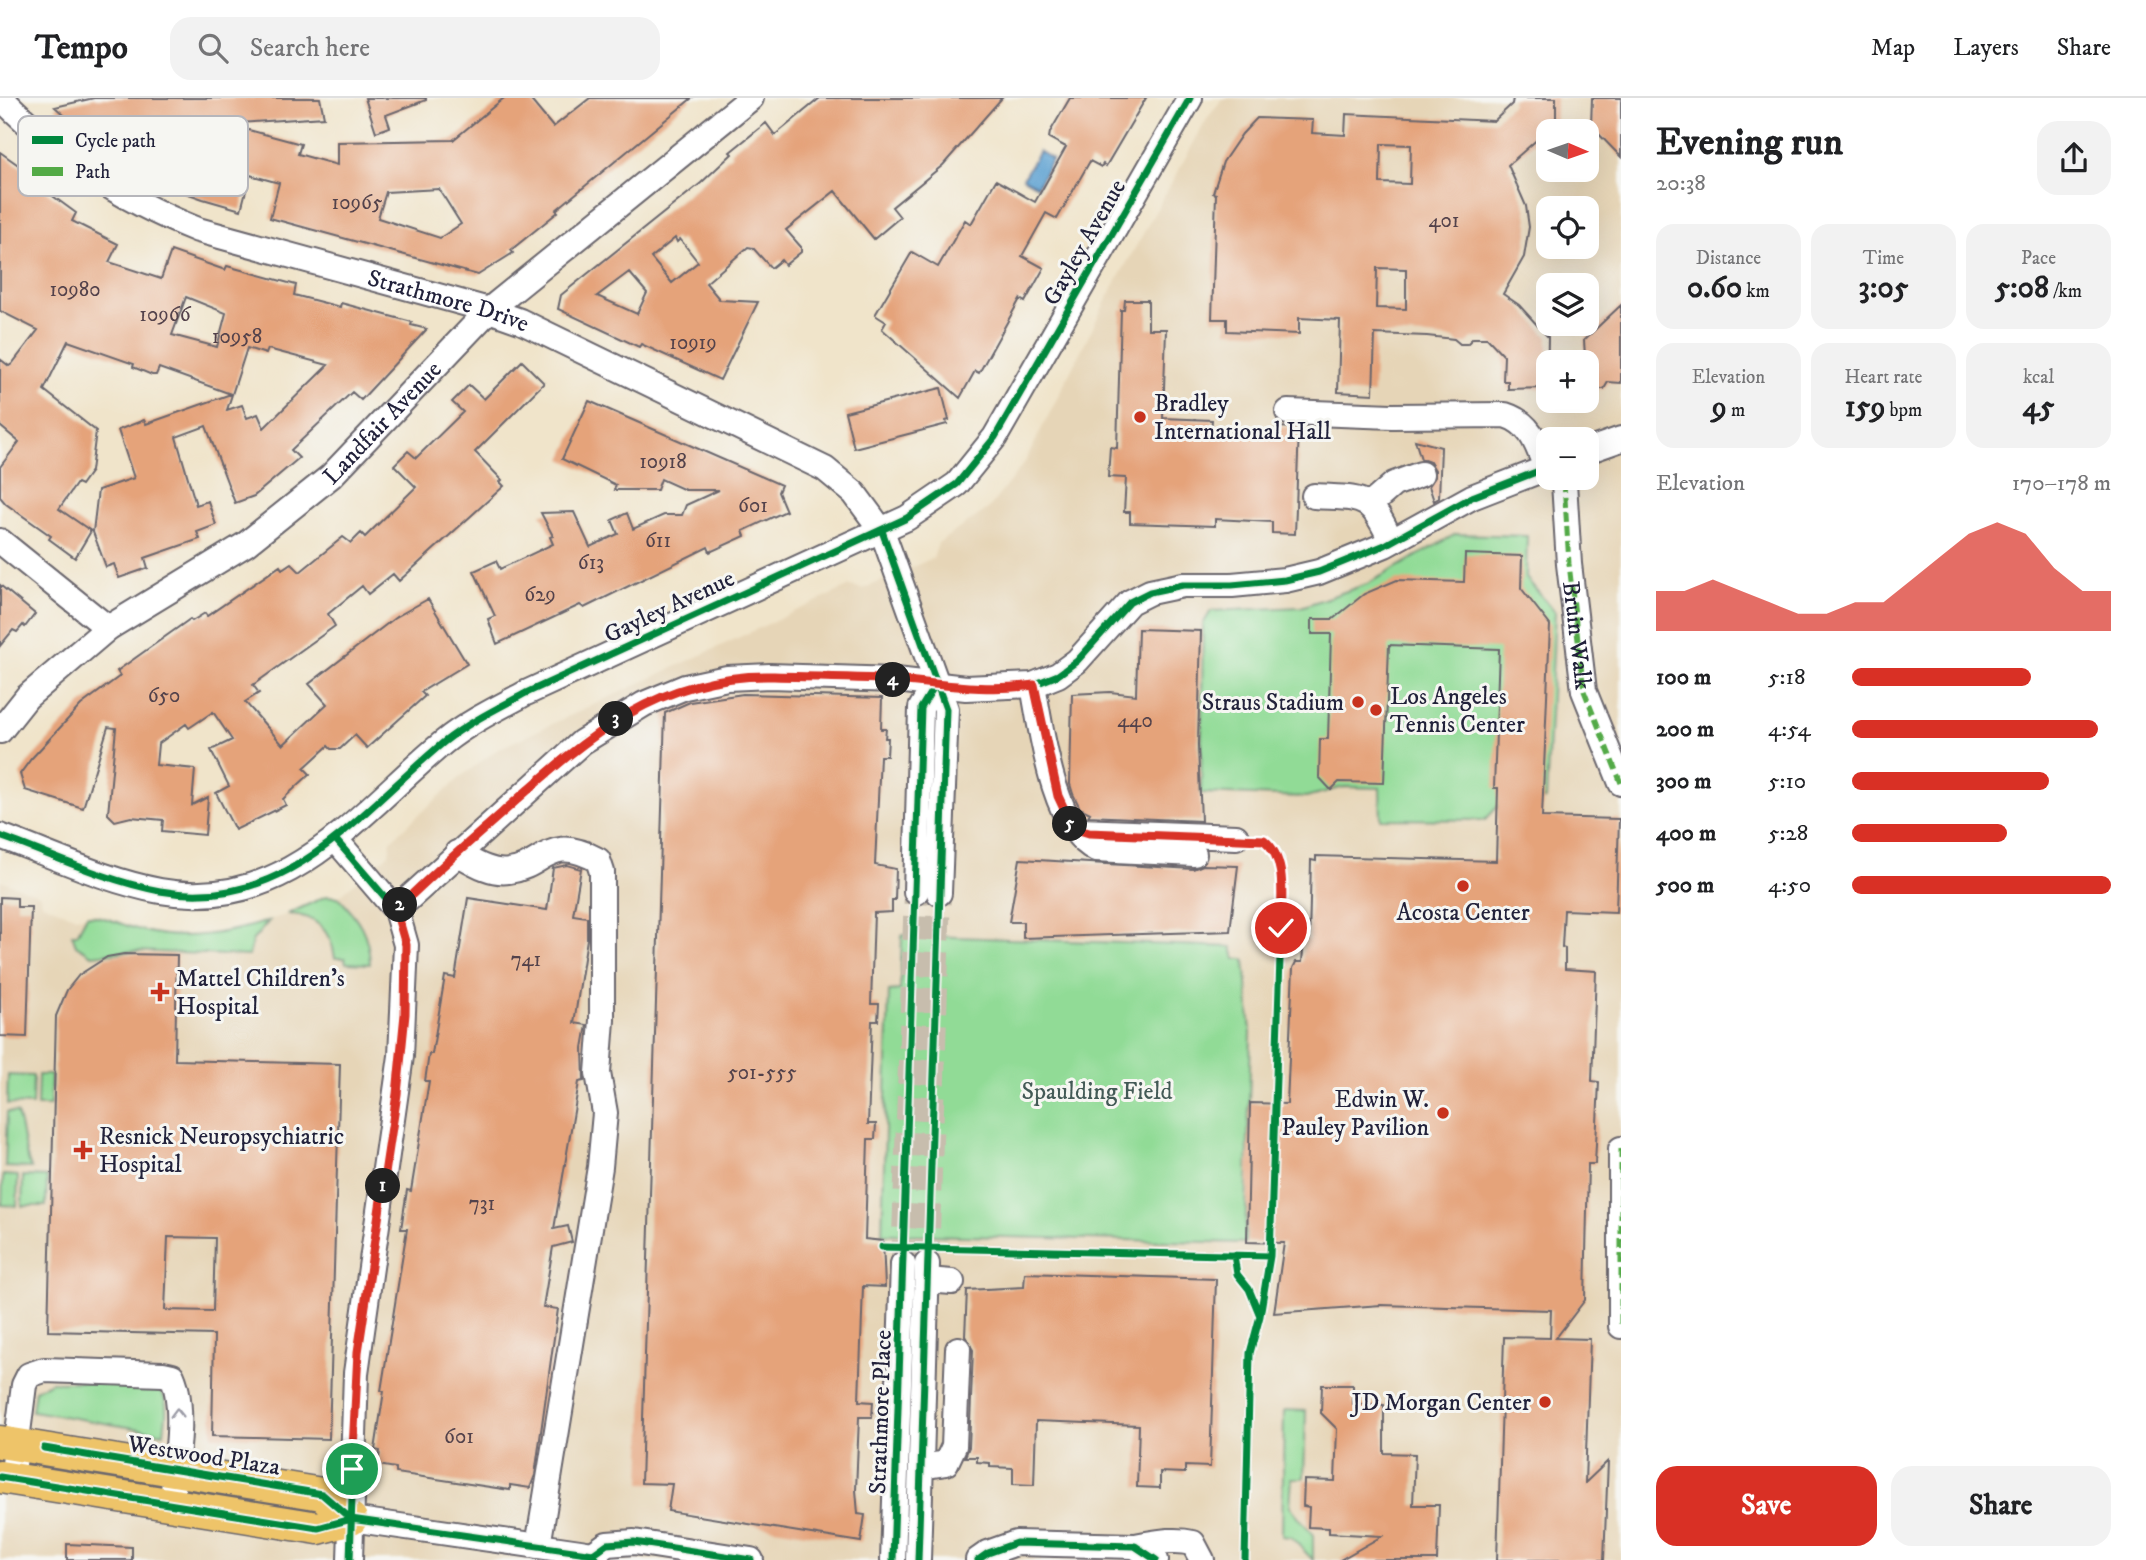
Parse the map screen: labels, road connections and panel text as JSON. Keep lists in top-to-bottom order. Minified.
{"streets":{"main road":["Westwood Plaza"],"street":["Gayley Avenue","Strathmore Drive","Landfair Avenue","Bruin Walk","Strathmore Place"]},"crossings":[["Gayley Avenue","Strathmore Drive"],["Strathmore Drive","Landfair Avenue"]],"parks":["Spaulding Field"],"places":{"other":["Bradley International Hall","Straus Stadium","Los Angeles Tennis Center","Acosta Center","Edwin W. Pauley Pavilion","JD Morgan Center"],"health":["Mattel Children's Hospital","Resnick Neuropsychiatric Hospital"]},"house_numbers":["10965","401","10980","10966","10958","10919","10918","601","611","613","629","650","440","741","501-555","731","601"],"legend":["Cycle path","Path"],"north":"right","page":{"header":"Tempo","search":"Search here","nav":["Map","Layers","Share"],"heading":["Evening run","20:38"],"map_buttons":["+","−"],"stats":[["Distance","0.60 km"],["Time","3:05"],["Pace","5:08 /km"],["Elevation","9 m"],["Heart rate","159 bpm"],["kcal","45"]],"chart":["Elevation","170–178 m"],"list":[{"name":"100 m","note":"5:18"},{"name":"200 m","note":"4:54"},{"name":"300 m","note":"5:10"},{"name":"400 m","note":"5:28"},{"name":"500 m","note":"4:50"}],"pins":["4","3","5","2","1"],"buttons":["Save","Share"]}}
